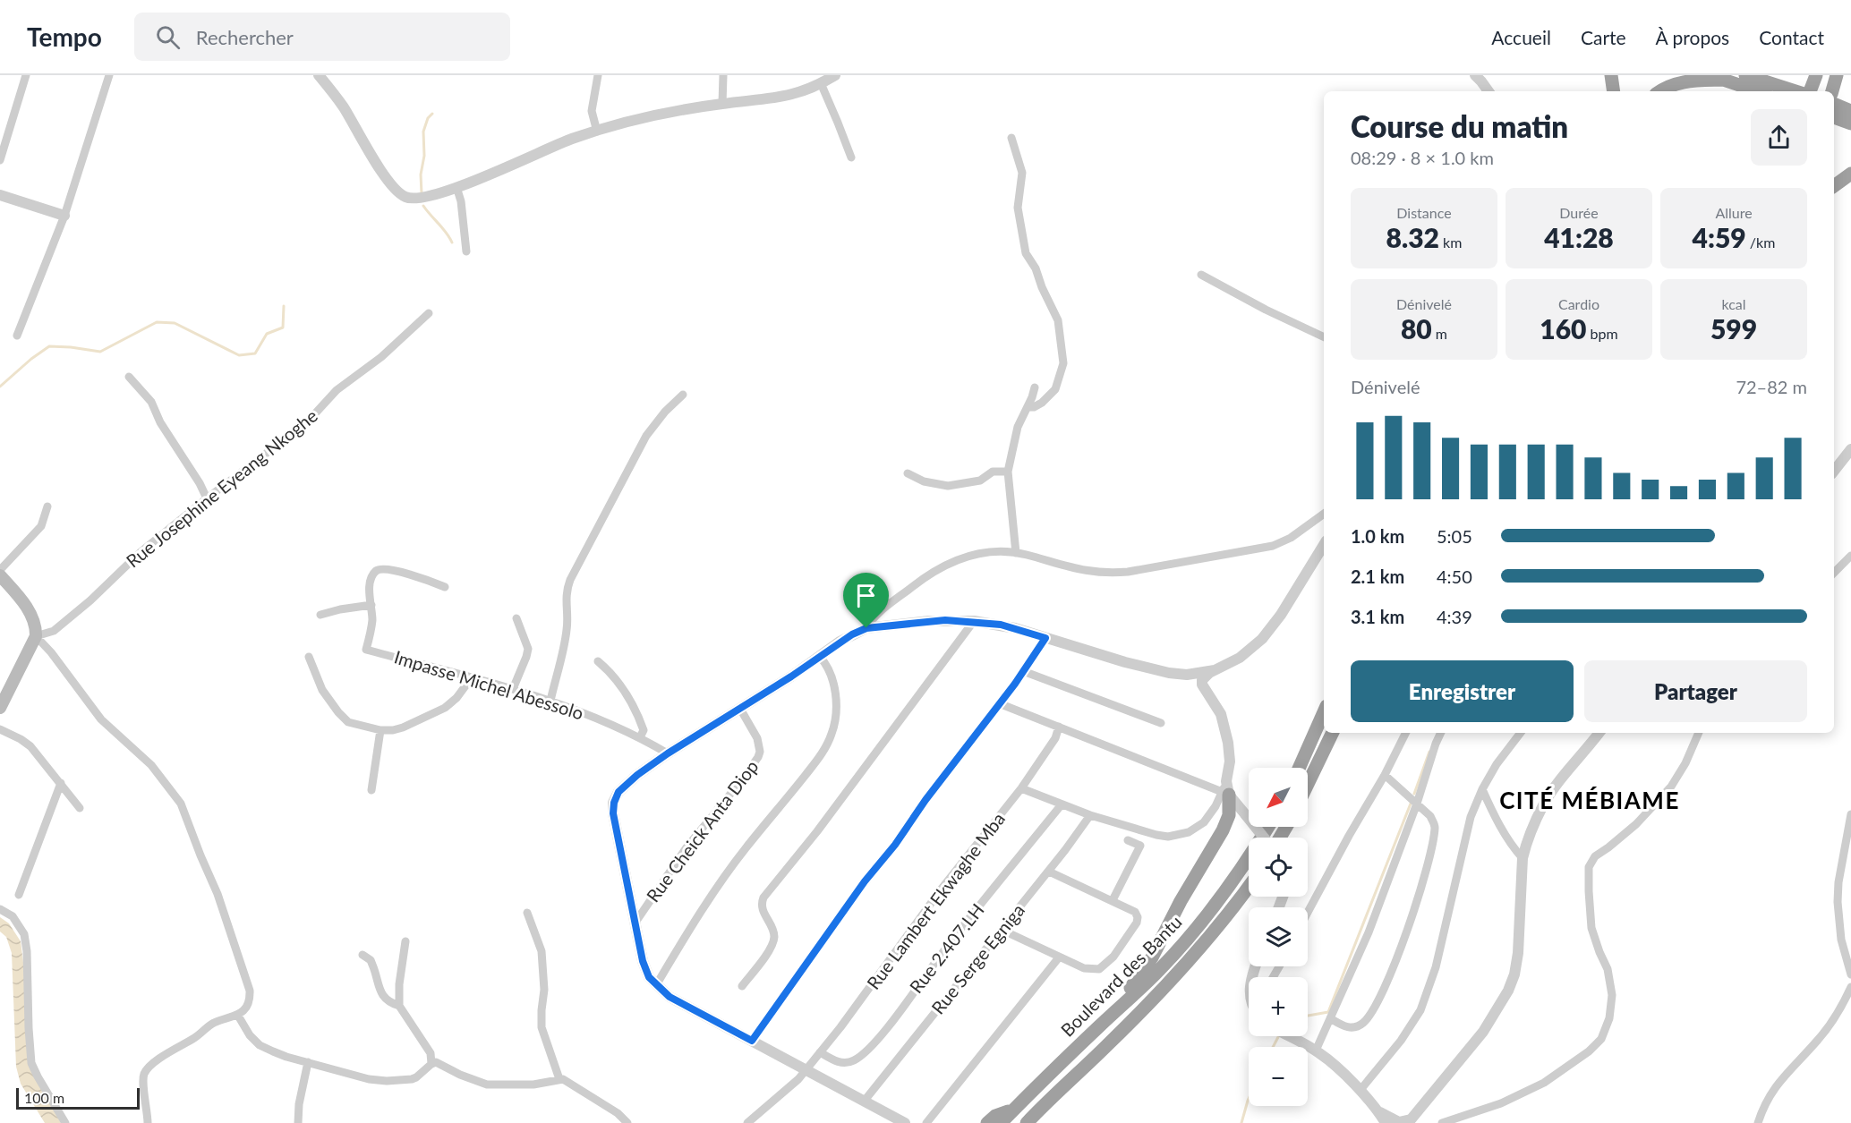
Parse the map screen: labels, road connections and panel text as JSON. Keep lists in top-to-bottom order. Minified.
{"streets":{"highway":["Boulevard des Bantu"],"street":["Rue Josephine Eyeang Nkoghe","Impasse Michel Abessolo","Rue Cheick Anta Diop","Rue Lambert Ekwaghe Mba","Rue 2.407.LH","Rue Serge Egniga"]},"crossings":[["Rue Lambert Ekwaghe Mba","Rue 2.407.LH"]],"districts":["CITÉ MÉBIAME"],"scale_bar":"100 m","north":"bottom left","page":{"header":"Tempo","search":"Rechercher","nav":["Accueil","Carte","À propos","Contact"],"heading":["Course du matin","08:29 · 8 × 1.0 km"],"stats":[["Distance","8.32 km"],["Durée","41:28"],["Allure","4:59 /km"],["Dénivelé","80 m"],["Cardio","160 bpm"],["kcal","599"]],"chart":["Dénivelé","72–82 m"],"list":[{"name":"1.0 km","note":"5:05"},{"name":"2.1 km","note":"4:50"},{"name":"3.1 km","note":"4:39"}],"buttons":["Enregistrer","Partager"],"map_buttons":["+","−"],"scale":"100 m"}}
